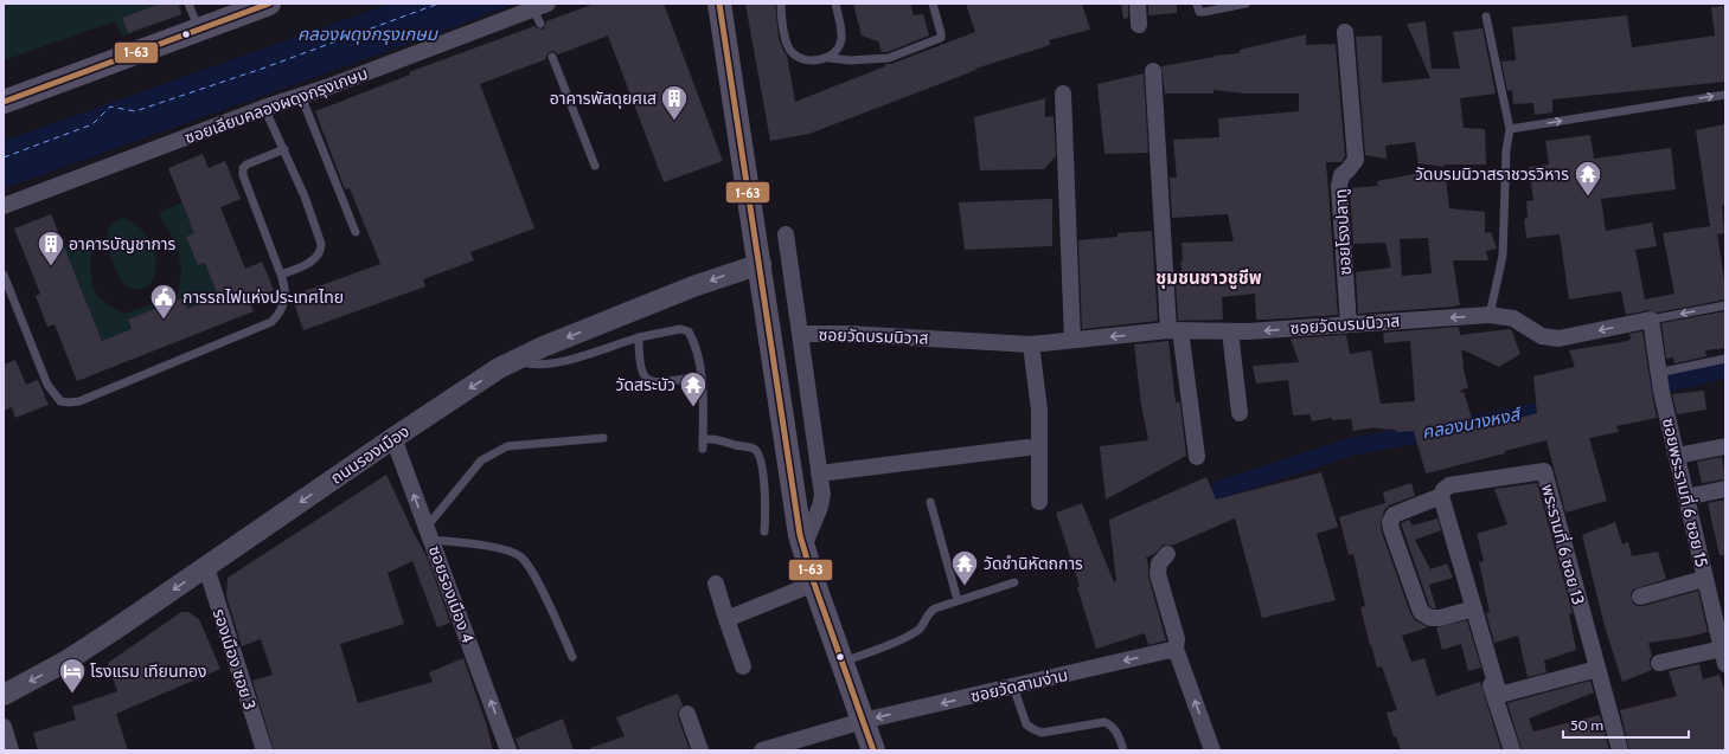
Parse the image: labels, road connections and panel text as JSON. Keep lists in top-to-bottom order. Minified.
{"streets":{"street":["ซอยเลียบคลองผดุงกรุงเกษม","ซอยโรงปลาทู","ซอยวัดบรมนิวาส","ถนนรองเมือง","ซอยพระรามที่ 6 ซอย 15","พระรามที่ 6 ซอย 13","ซอยรองเมือง 4","รองเมือง ซอย 3","ซอยวัดสามง่าม"]},"crossings":[["ซอยโรงปลาทู","ซอยวัดบรมนิวาส"],["ซอยวัดบรมนิวาส","ซอยพระรามที่ 6 ซอย 15"],["ถนนรองเมือง","ซอยรองเมือง 4"],["ถนนรองเมือง","รองเมือง ซอย 3"]],"one_way":["ซอยวัดบรมนิวาส","ถนนรองเมือง","ซอยรองเมือง 4","ซอยวัดสามง่าม"],"districts":["ชุมชนชาวชูชีพ"],"water":["คลองผดุงกรุงเกษม","คลองนางหงส์"],"places":{"building":["อาคารพัสดุยศเส","อาคารบัญชาการ"],"temple":["วัดบรมนิวาสราชวรวิหาร","วัดสระบัว","วัดชำนิหัตถการ"],"public building":["การรถไฟแห่งประเทศไทย"],"hotel":["โรงแรม เทียนทอง"]},"lines":["transit line 1-63"],"scale_bar":"50 m"}
